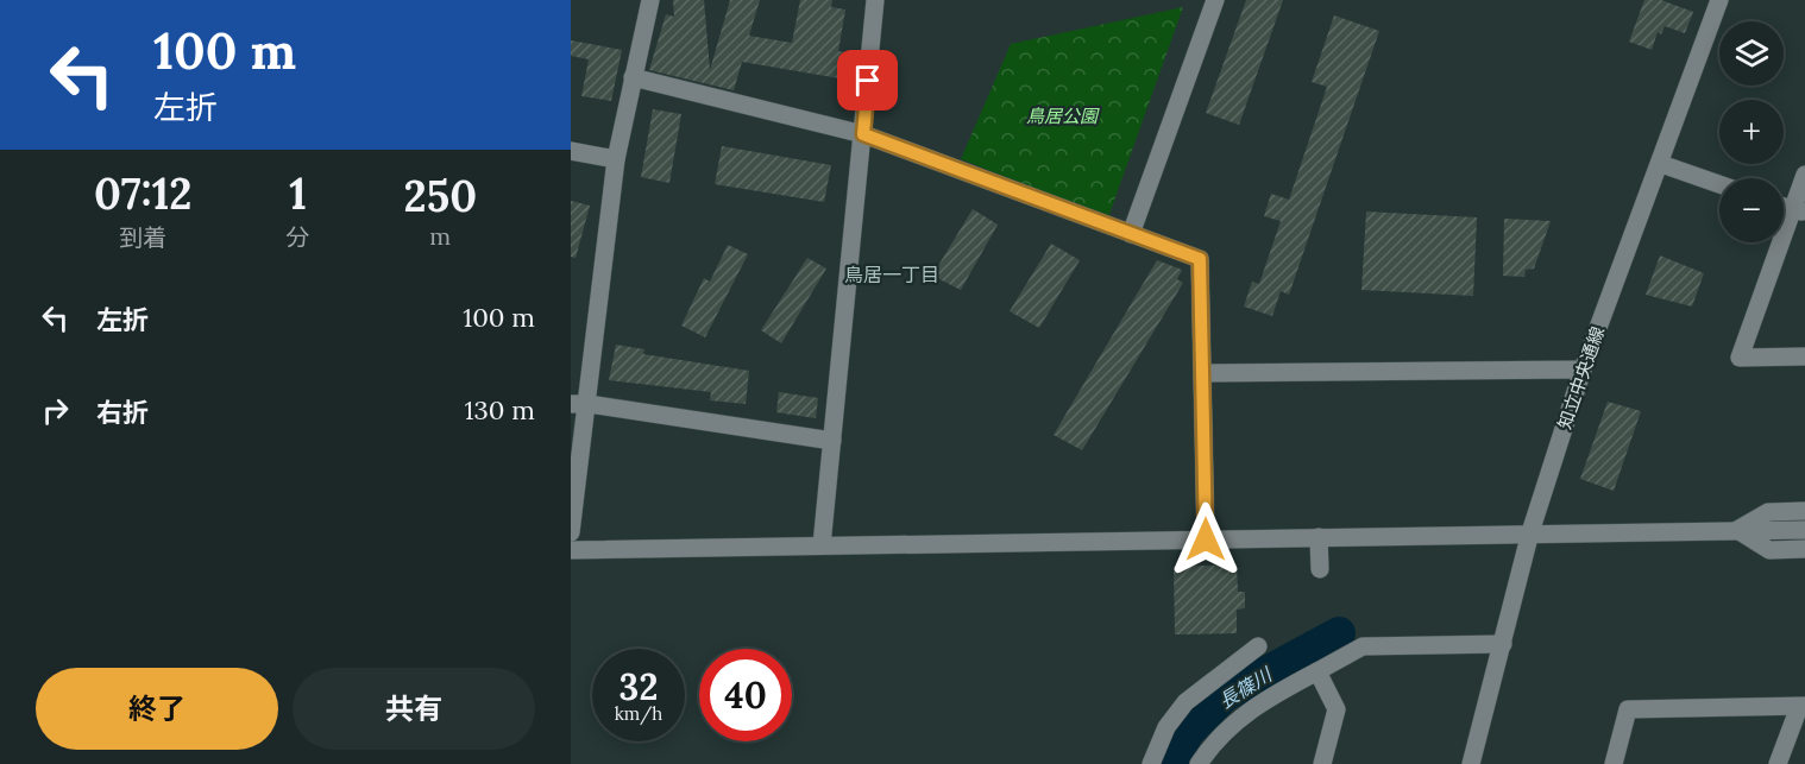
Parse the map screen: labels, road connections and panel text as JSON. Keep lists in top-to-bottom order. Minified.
{"streets":{"street":["知立中央通線"]},"districts":["鳥居一丁目"],"water":["長篠川"],"parks":["鳥居公園"],"page":{"turn":["100 m","左折"],"map_buttons":["+","−"],"eta":["07:12","到着","1","分","250","m"],"list":[{"name":"左折","value":"100 m"},{"name":"右折","value":"130 m"}],"speed":"32 km/h","limit":"40","buttons":["終了","共有"]}}
